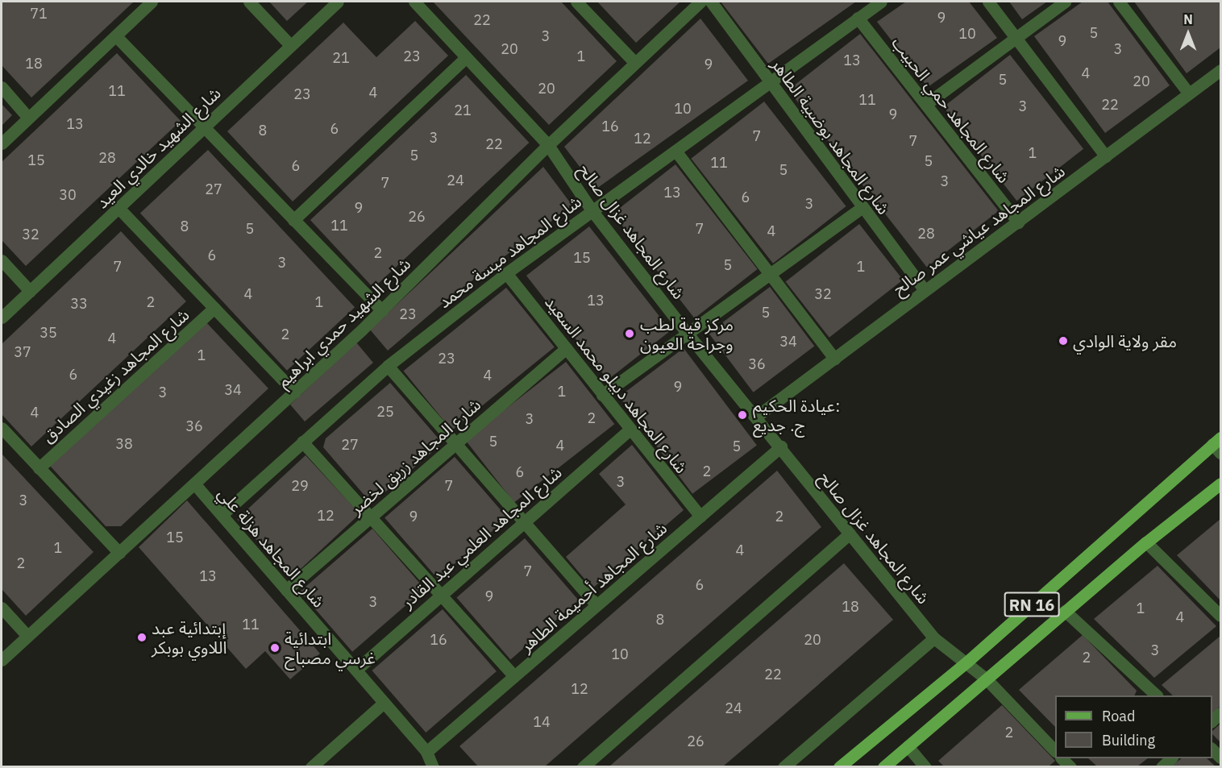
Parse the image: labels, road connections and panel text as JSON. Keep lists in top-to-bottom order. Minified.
{"streets":{"main road":["RN 16"],"street":["شارع المجاهد حمي الحبيب","شارع المجاهد بوضبية الطاهر","شارع الشهيد خالدي العيد","شارع المجاهد عياشي عمر صالح","شارع المجاهد غزال صالح","شارع المجاهد ميسة محمد","شارع الشهيد حمدي ابراهيم","شارع المجاهد زغيدي الصادق","شارع المجاهد دبيلو محمد السعيد","شارع المجاهد زريق لخضر","شارع المجاهد العلمي عبد القادر","شارع المجاهد هزلة علي","شارع المجاهد أحميمة الطاهر"]},"crossings":[["شارع المجاهد حمي الحبيب","شارع المجاهد عياشي عمر صالح"],["شارع المجاهد حمي الحبيب","شارع المجاهد ميسة محمد"],["شارع المجاهد بوضبية الطاهر","شارع المجاهد عياشي عمر صالح"],["شارع المجاهد بوضبية الطاهر","شارع المجاهد ميسة محمد"],["شارع المجاهد عياشي عمر صالح","شارع المجاهد غزال صالح"],["شارع المجاهد غزال صالح","شارع المجاهد ميسة محمد"],["شارع المجاهد غزال صالح","شارع الشهيد حمدي ابراهيم"],["شارع المجاهد غزال صالح","شارع المجاهد أحميمة الطاهر"],["شارع المجاهد غزال صالح","RN 16"],["شارع المجاهد ميسة محمد","شارع المجاهد دبيلو محمد السعيد"],["شارع المجاهد ميسة محمد","شارع المجاهد هزلة علي"],["شارع الشهيد حمدي ابراهيم","شارع المجاهد هزلة علي"],["شارع المجاهد دبيلو محمد السعيد","شارع المجاهد زريق لخضر"],["شارع المجاهد دبيلو محمد السعيد","شارع المجاهد العلمي عبد القادر"],["شارع المجاهد دبيلو محمد السعيد","شارع المجاهد أحميمة الطاهر"],["شارع المجاهد زريق لخضر","شارع المجاهد هزلة علي"],["شارع المجاهد العلمي عبد القادر","شارع المجاهد هزلة علي"],["شارع المجاهد هزلة علي","شارع المجاهد أحميمة الطاهر"]],"places":["مركز قية لطب وجراحة العيون","مقر ولاية الوادي","عيادة الحكيم: ج. جديع","إبتدائية عبد اللاوي بوبكر","ابتدائية غرسي مصباح"],"house_numbers":["71","9","22","5","10","3","9","20","3","23","1","21","13","18","9","4","5","20","20","11","4","23","11","22","3","10","21","9","13","16","6","8","7","3","12","7","22","1","5","28","15","5","11","6","5","24","3","7","27","13","30","6","3","9","26","11","8","5","7","4","28","32","2","6","15","3","5","7","1","4","32","13","2","1","33","5","23","35","2","4","34","37","1","23","36","6","4","9","34","1","3","25","4","2","3","36","5","38","27","4","5","2","6","3","29","7","3","12","9","2","15","1","4","2","7","13","6","9","3","18","1","4","8","11","16","20","3","10","2","22","12","24","14","2","26"],"legend":["Road","Building"],"north":"top"}
